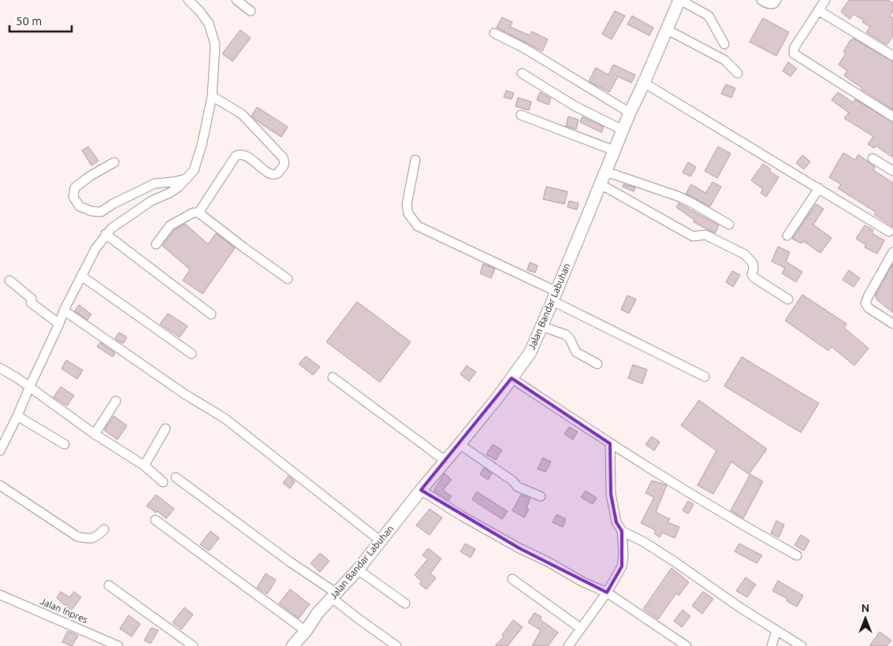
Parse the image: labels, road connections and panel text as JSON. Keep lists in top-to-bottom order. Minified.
{"streets":{"main road":["Jalan Bandar Labuhan"],"street":["Jalan Inpres"]},"scale_bar":"50 m","north":"top"}
